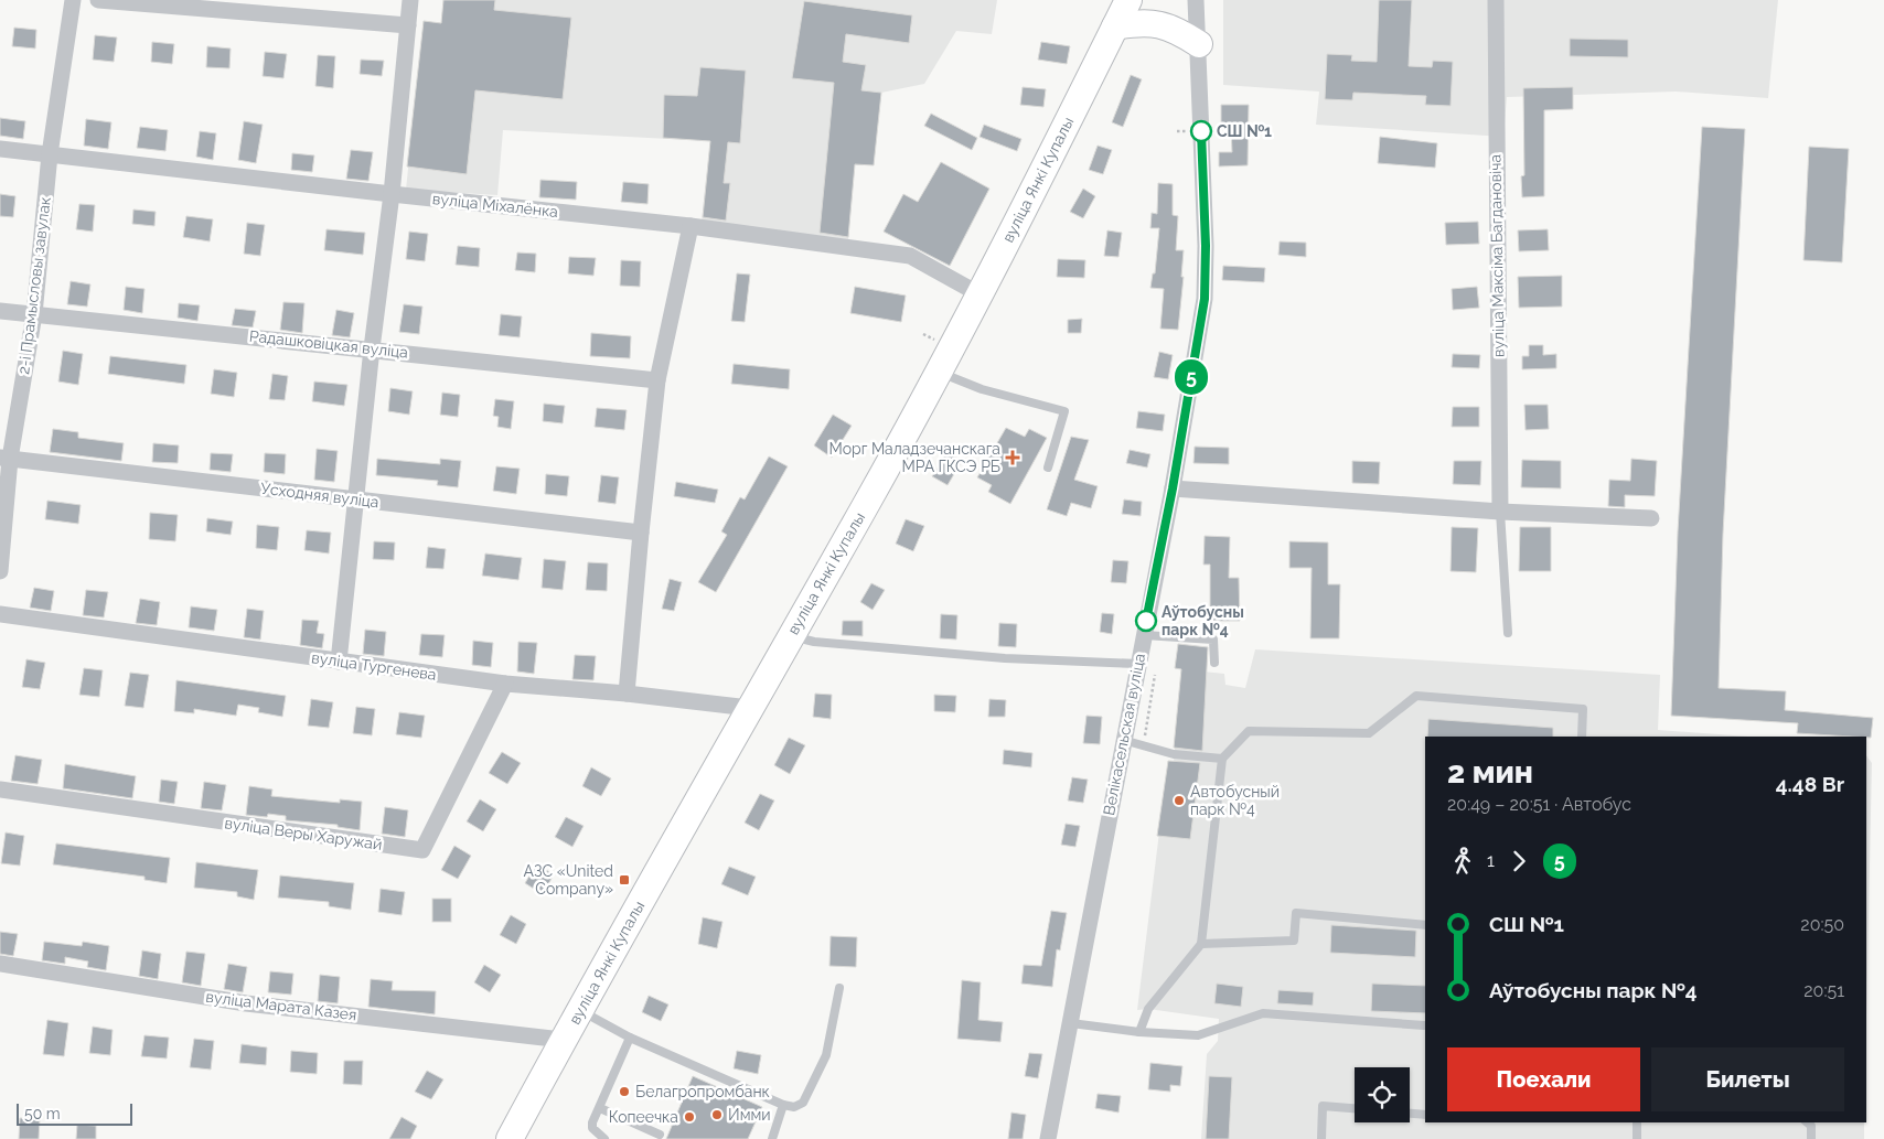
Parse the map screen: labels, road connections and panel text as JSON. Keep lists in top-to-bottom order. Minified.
{"streets":{"main road":["вуліца Янкі Купалы"],"street":["вуліца Міхалёнка","вуліца Максіма Багдановіча","2-і Прамысловы завулак","Радашковіцкая вуліца","Усходняя вуліца","вуліца Тургенева","Велікасельская вуліца","вуліца Веры Харужай","вуліца Марата Казея"]},"crossings":[["вуліца Янкі Купалы","вуліца Міхалёнка"],["вуліца Янкі Купалы","вуліца Тургенева"],["вуліца Янкі Купалы","вуліца Марата Казея"],["вуліца Міхалёнка","2-і Прамысловы завулак"],["2-і Прамысловы завулак","Радашковіцкая вуліца"],["2-і Прамысловы завулак","Усходняя вуліца"],["вуліца Тургенева","вуліца Веры Харужай"]],"places":{"other":["СШ №1","Аўтобусны парк №4","Автобусный парк №4","Белагропромбанк","Имми","Копеечка"],"health":["Морг Маладзечанскага МРА ГКСЭ РБ"],"transit":["АЗС «United Company»"]},"lines":["bus line 5"],"scale_bar":"50 m","page":{"on_map":"5","heading":["2 мин","20:49 – 20:51 · Автобус","4.48 Br"],"legs":["1","5"],"list":[{"name":"СШ №1","value":"20:50"},{"name":"Аўтобусны парк №4","value":"20:51"}],"buttons":["Поехали","Билеты"],"scale":"50 m"}}
